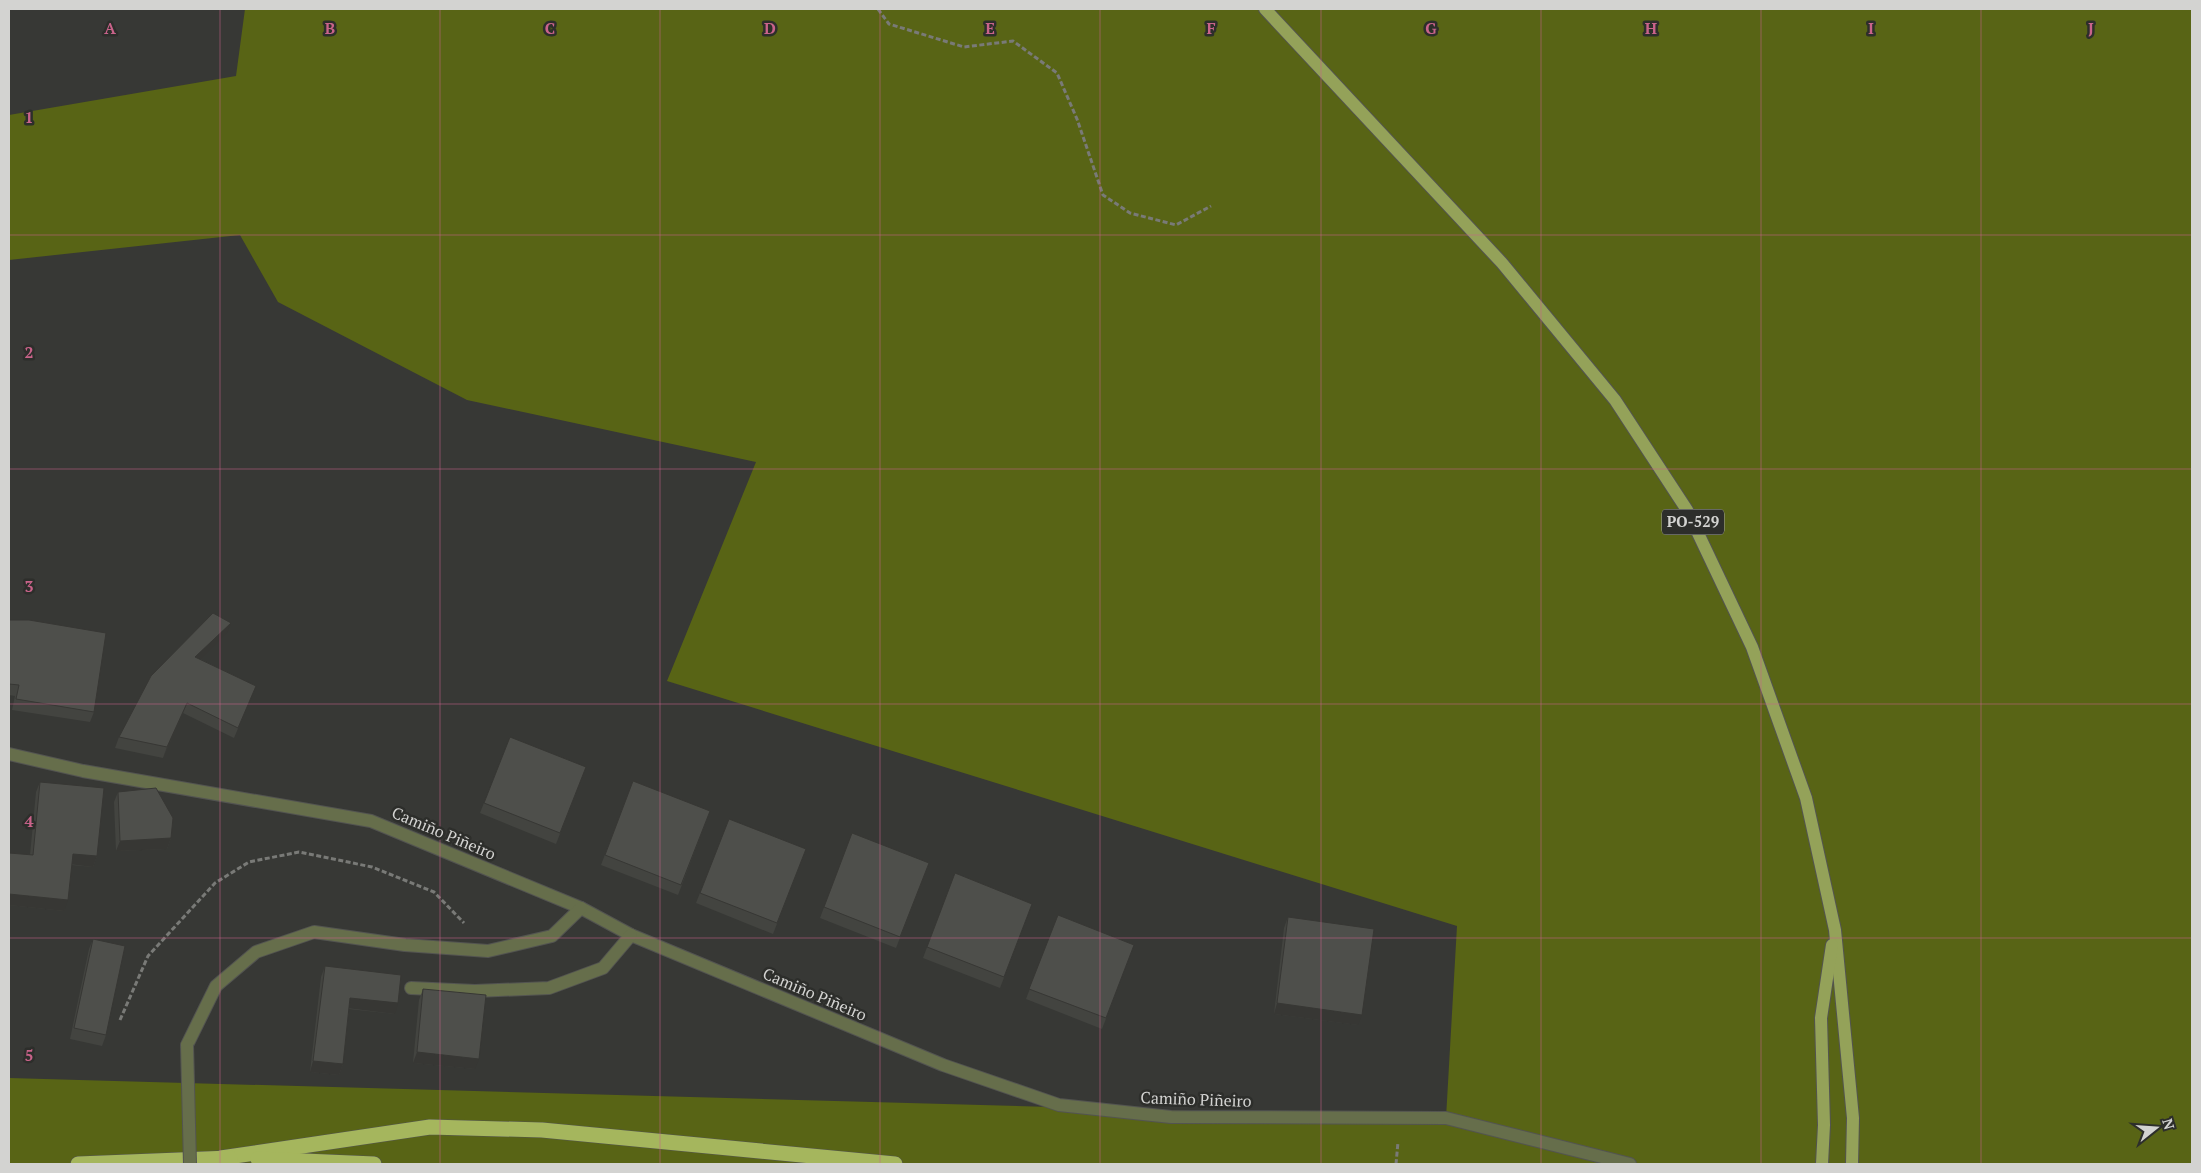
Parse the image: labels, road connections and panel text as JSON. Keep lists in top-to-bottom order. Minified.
{"streets":{"main road":["PO-529"],"street":["Camiño Piñeiro"]},"north":"right","grid":{"columns":["A","B","C","D","E","F","G","H","I","J"],"rows":["1","2","3","4","5"]}}
